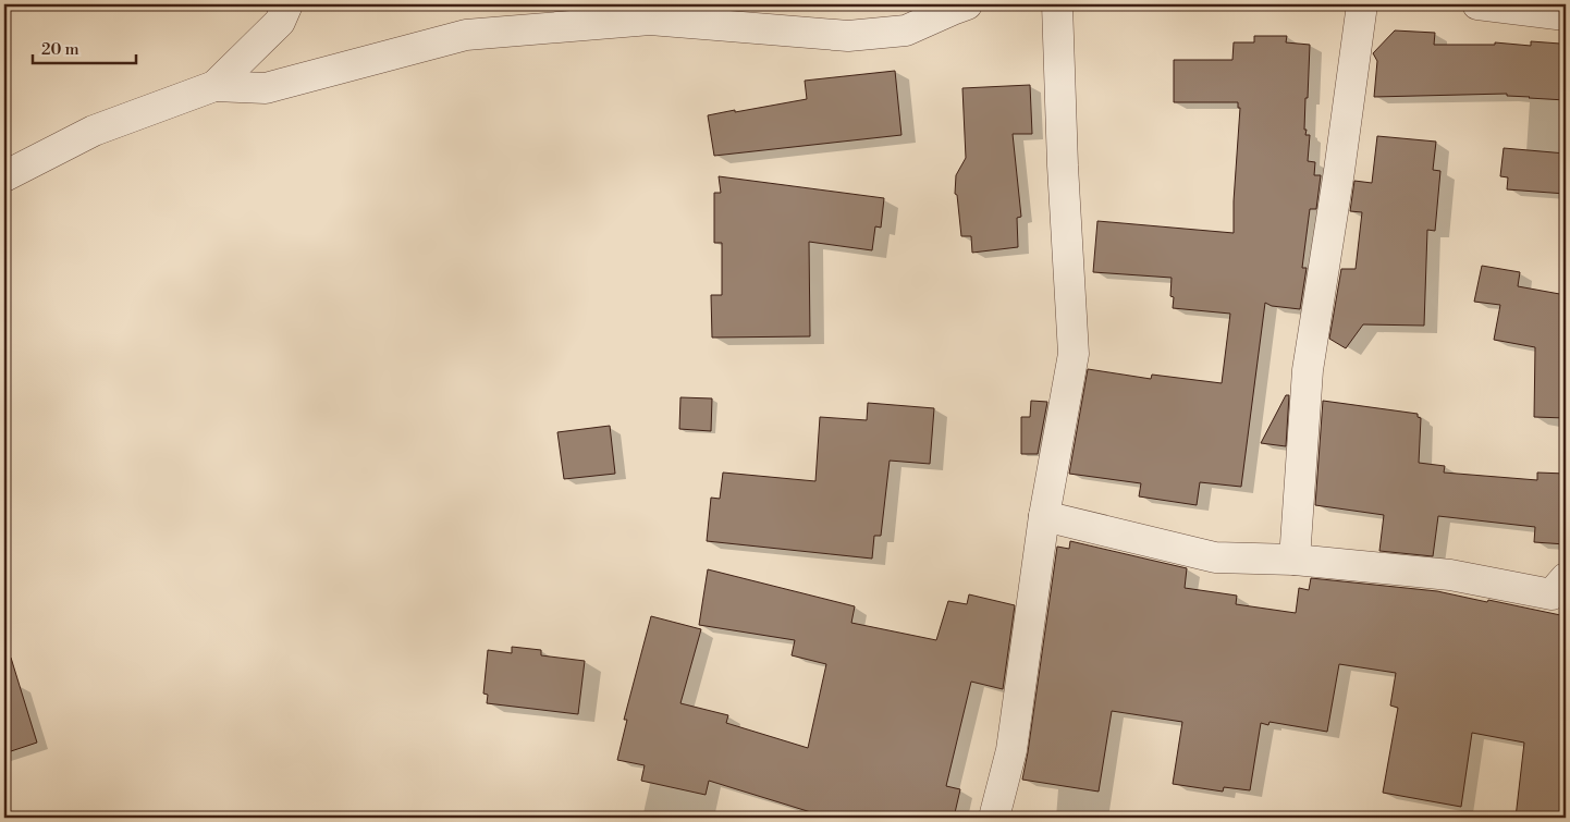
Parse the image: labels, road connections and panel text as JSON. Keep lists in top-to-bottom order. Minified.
{"scale_bar":"20 m"}
